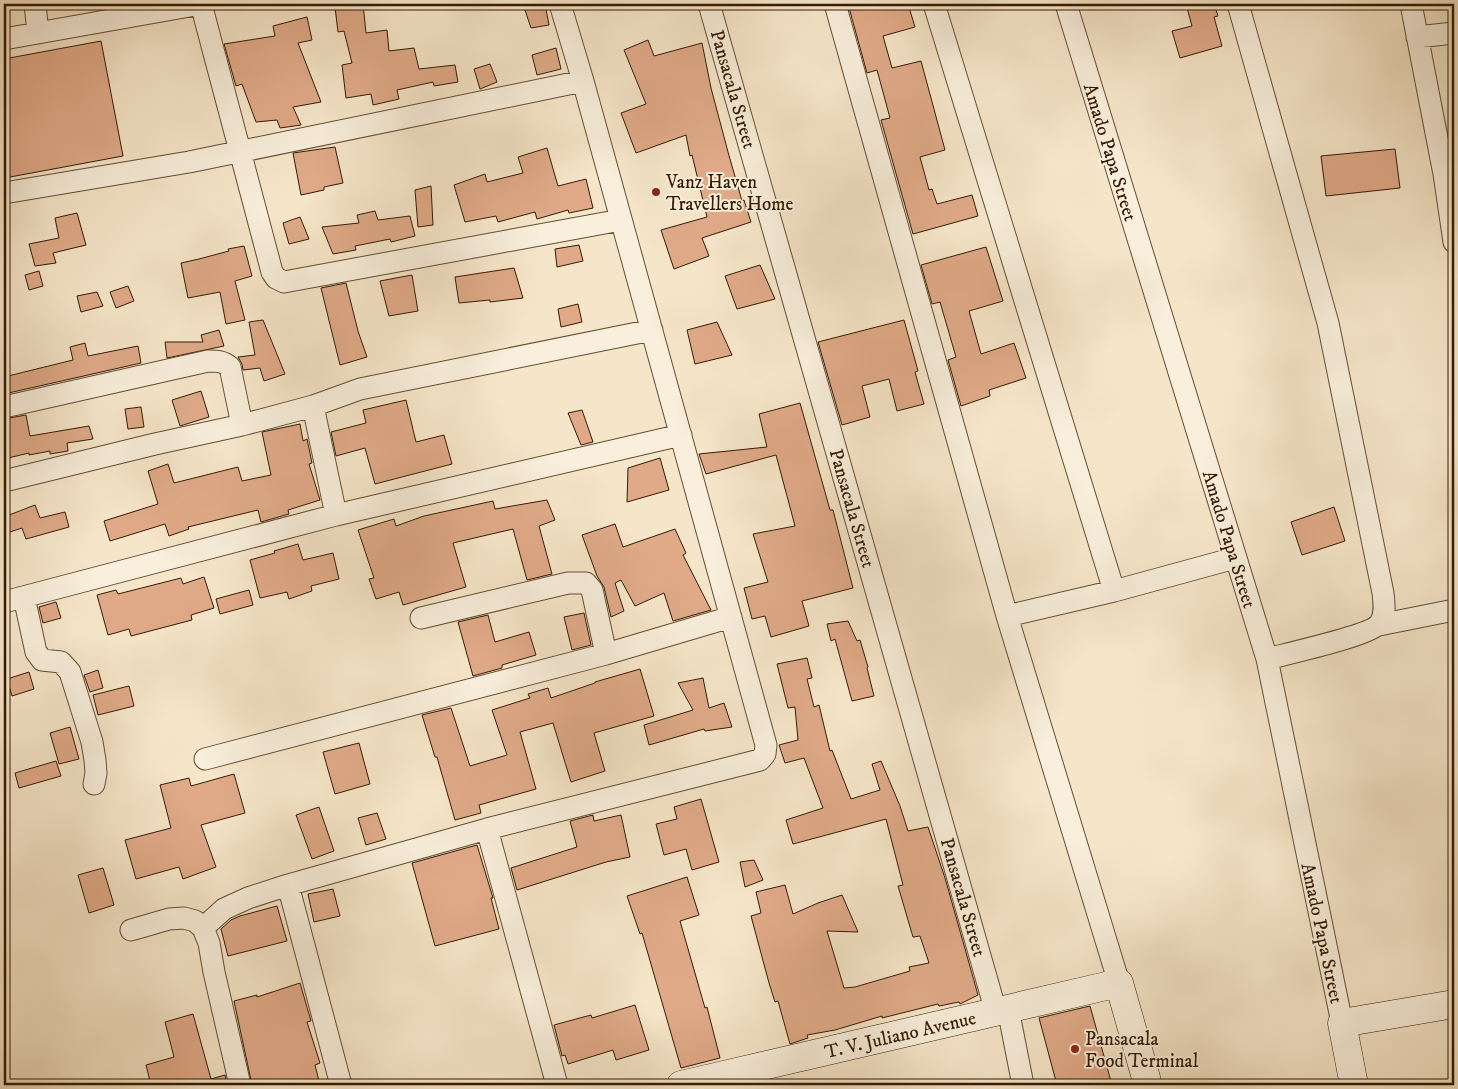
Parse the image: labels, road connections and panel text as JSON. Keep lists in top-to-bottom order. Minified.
{"streets":{"main road":["Amado Papa Street","T. V. Juliano Avenue"],"street":["Pansacala Street"]},"crossings":[["Pansacala Street","T. V. Juliano Avenue"]],"places":["Vanz Haven Travellers Home","Pansacala Food Terminal"]}
